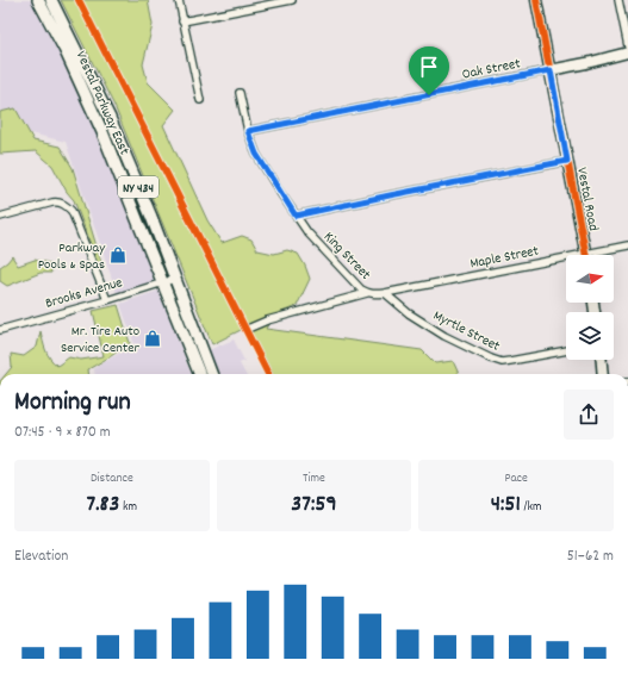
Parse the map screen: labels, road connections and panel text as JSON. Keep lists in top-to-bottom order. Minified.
{"streets":{"main road":["Vestal Parkway East","NY 434"],"street":["Oak Street","Vestal Road","King Street","Maple Street","Brooks Avenue","Myrtle Street"]},"crossings":[["Oak Street","Vestal Road"],["Oak Street","King Street"],["Vestal Parkway East","Brooks Avenue"],["King Street","Maple Street"],["King Street","Myrtle Street"],["Maple Street","Myrtle Street"]],"places":{"shop":["Parkway Pools & Spas","Mr. Tire Auto Service Center"]},"north":"right","page":{"heading":["Morning run","07:45 · 9 × 870 m"],"stats":[["Distance","7.83 km"],["Time","37:59"],["Pace","4:51 /km"]],"chart":["Elevation","51–62 m"]}}
